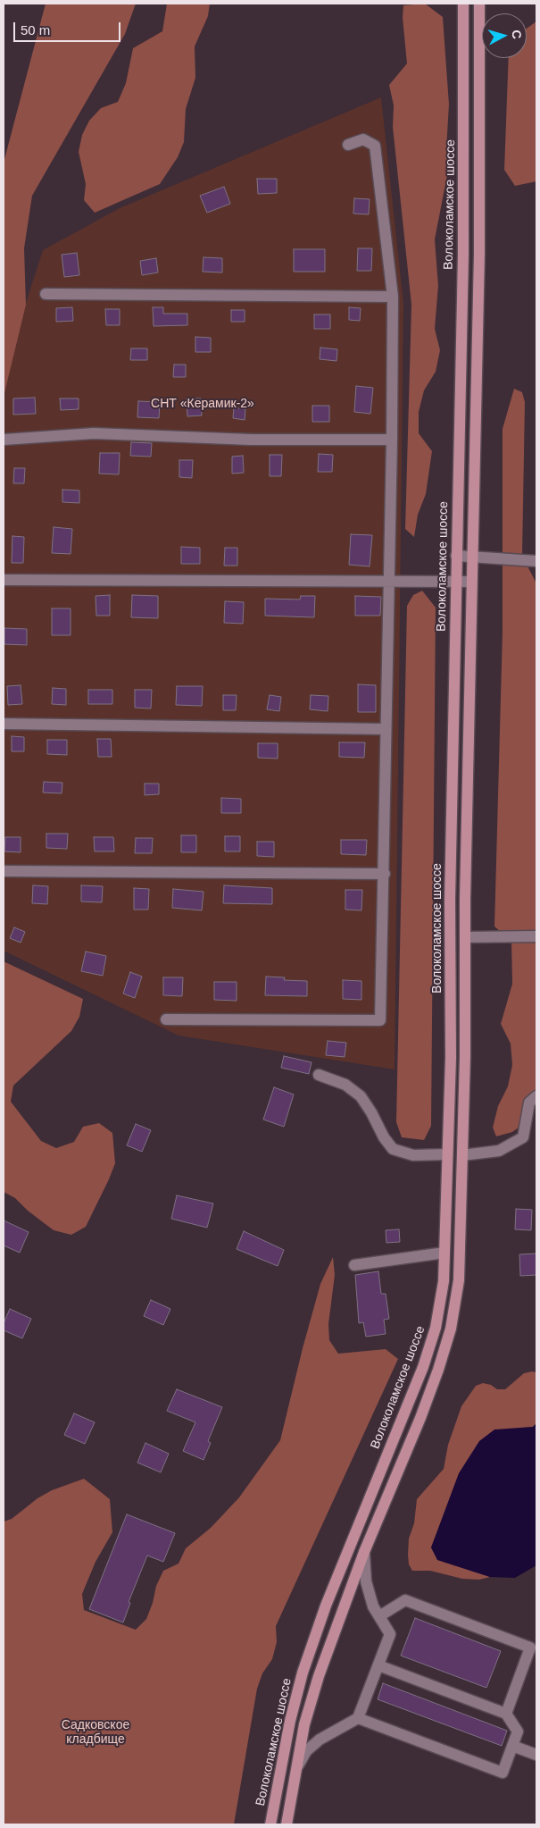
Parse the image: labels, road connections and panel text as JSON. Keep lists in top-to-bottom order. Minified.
{"streets":{"main road":["Волоколамское шоссе"]},"parks":["СНТ «Керамик-2»","Садковское кладбище"],"scale_bar":"50 m","north":"right"}
